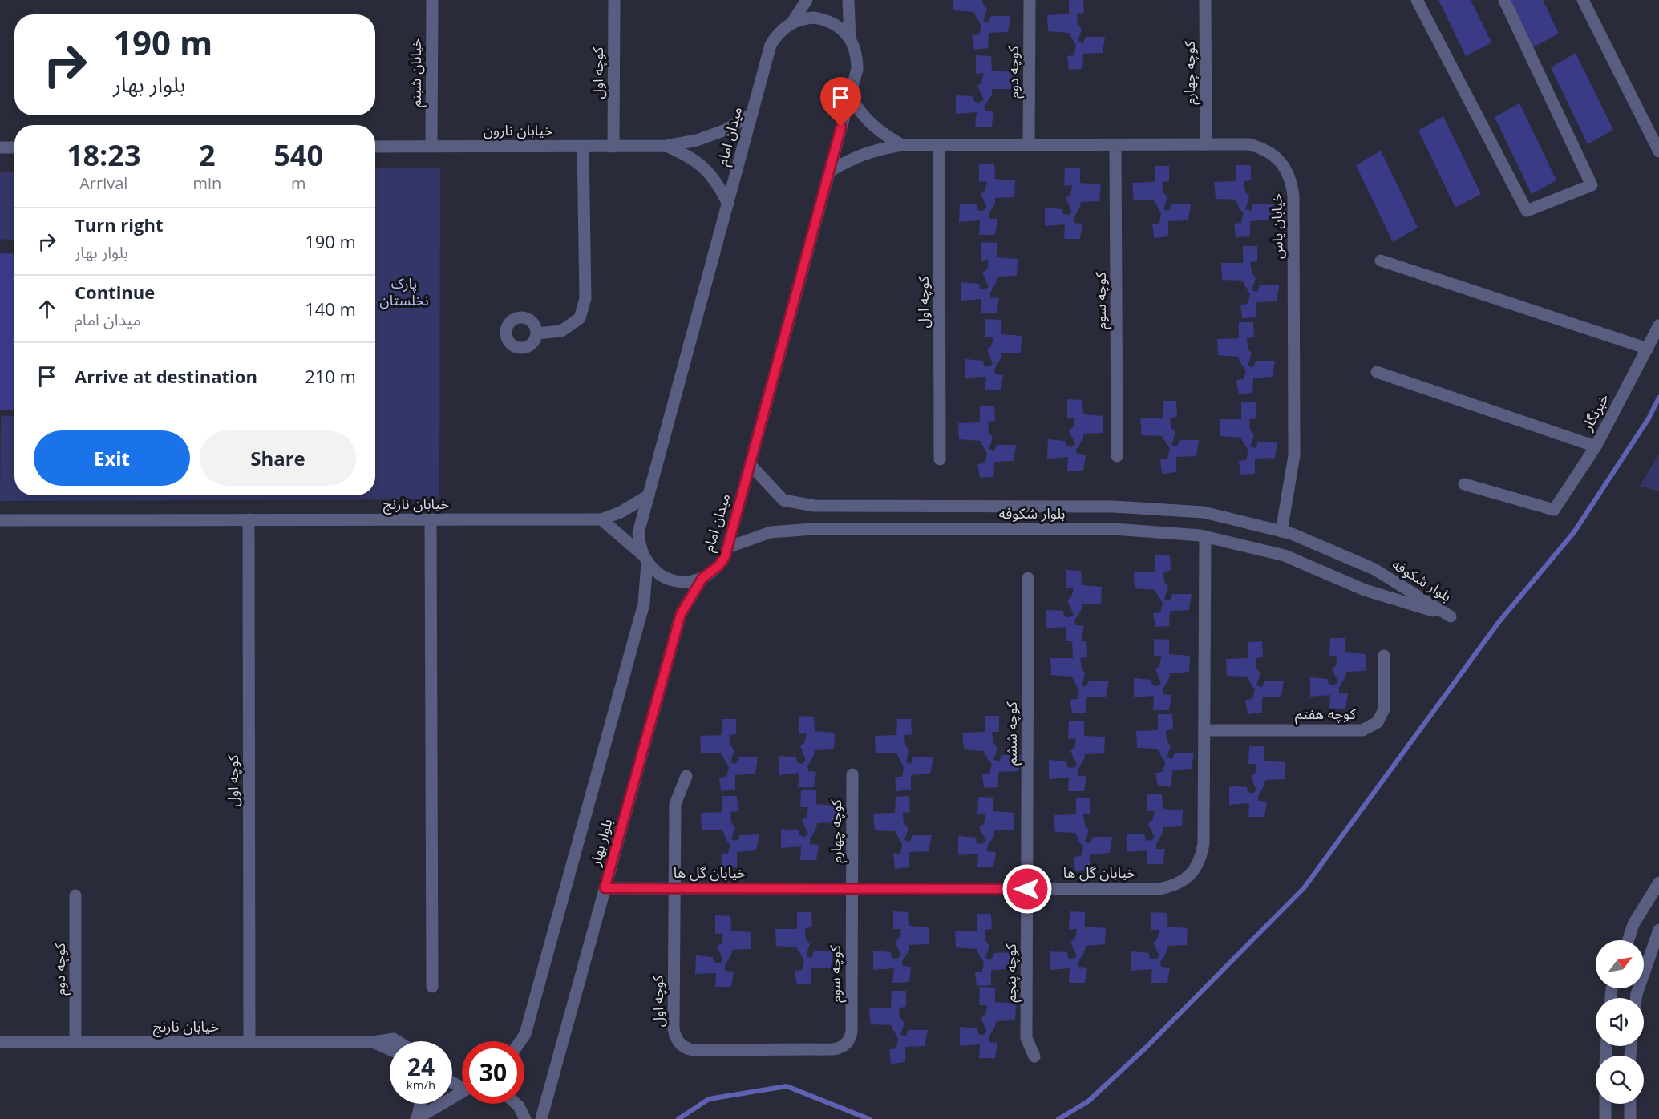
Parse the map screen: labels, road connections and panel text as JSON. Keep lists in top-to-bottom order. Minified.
{"streets":{"street":["کوچه دوم","خیابان شبنم","کوچه اول","کوچه چهارم","خیابان نارون","میدان امام","خیابان یاس","کوچه سوم","خبرنگار","خیابان نارنج","بلوار شکوفه","کوچه هفتم","کوچه ششم","بلوار بهار","خیابان گل ها","کوچه پنجم"]},"crossings":[["کوچه دوم","خیابان نارنج"],["خیابان شبنم","خیابان نارون"],["کوچه اول","خیابان نارون"],["کوچه اول","خیابان یاس"],["کوچه اول","کوچه سوم"],["کوچه اول","خیابان نارنج"],["کوچه اول","خیابان گل ها"],["کوچه چهارم","خیابان یاس"],["کوچه چهارم","کوچه سوم"],["کوچه چهارم","خیابان گل ها"],["میدان امام","خیابان یاس"],["میدان امام","بلوار شکوفه"],["میدان امام","بلوار بهار"],["خیابان یاس","کوچه سوم"],["خیابان یاس","بلوار شکوفه"],["کوچه سوم","خیابان گل ها"],["بلوار شکوفه","خیابان گل ها"],["کوچه هفتم","خیابان گل ها"],["کوچه ششم","خیابان گل ها"],["کوچه ششم","کوچه پنجم"],["بلوار بهار","خیابان گل ها"],["خیابان گل ها","کوچه پنجم"]],"parks":["پارک نخلستان"],"north":"top right","page":{"turn":["190 m","بلوار بهار"],"eta":["18:23","Arrival","2","min","540","m"],"list":[{"name":"Turn right","note":"بلوار بهار","value":"190 m"},{"name":"Continue","note":"میدان امام","value":"140 m"},{"name":"Arrive at destination","value":"210 m"}],"buttons":["Exit","Share"],"speed":"24 km/h","limit":"30"}}
